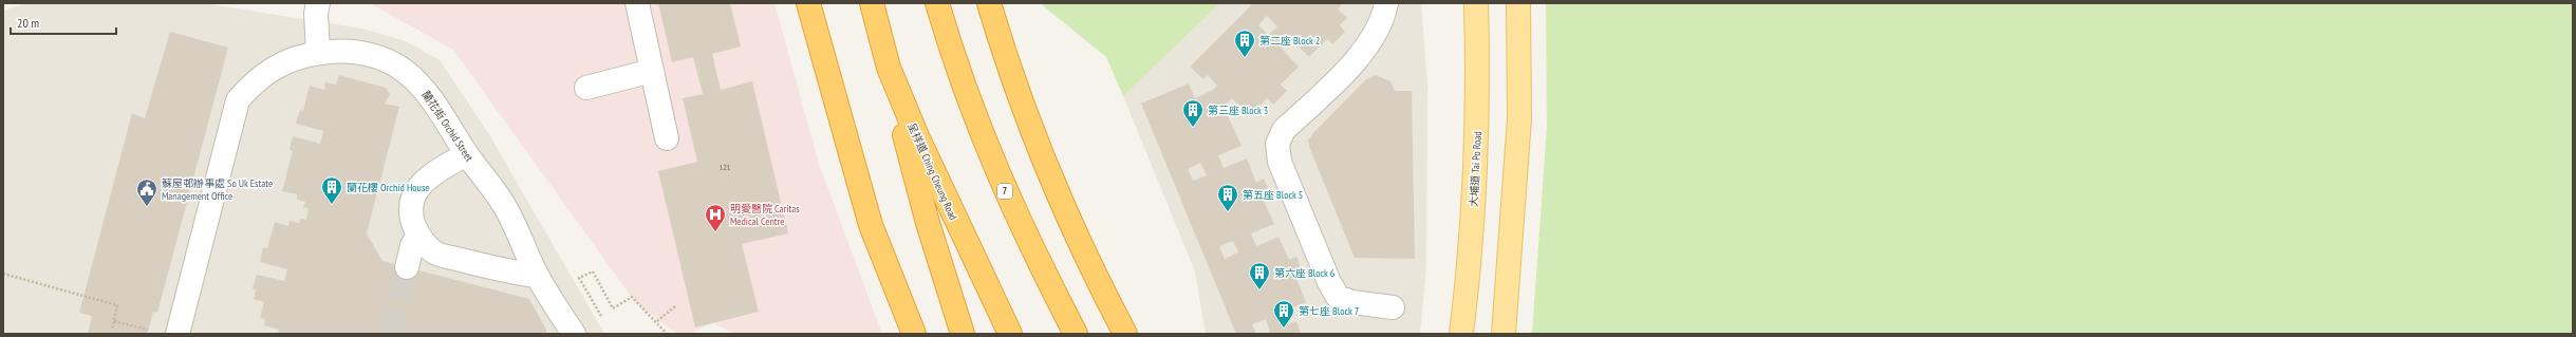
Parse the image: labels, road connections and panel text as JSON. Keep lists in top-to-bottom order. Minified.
{"streets":{"highway":["呈祥道 Ching Cheung Road","7"],"main road":["大埔道 Tai Po Road"],"street":["蘭花街 Orchid Street"]},"places":{"building":["第二座 Block 2","第三座 Block 3","蘭花樓 Orchid House","第五座 Block 5","第六座 Block 6","第七座 Block 7"],"public building":["蘇屋邨辦事處 So Uk Estate Management Office"],"hospital":["明愛醫院 Caritas Medical Centre"]},"house_numbers":["121"],"scale_bar":"20 m"}
